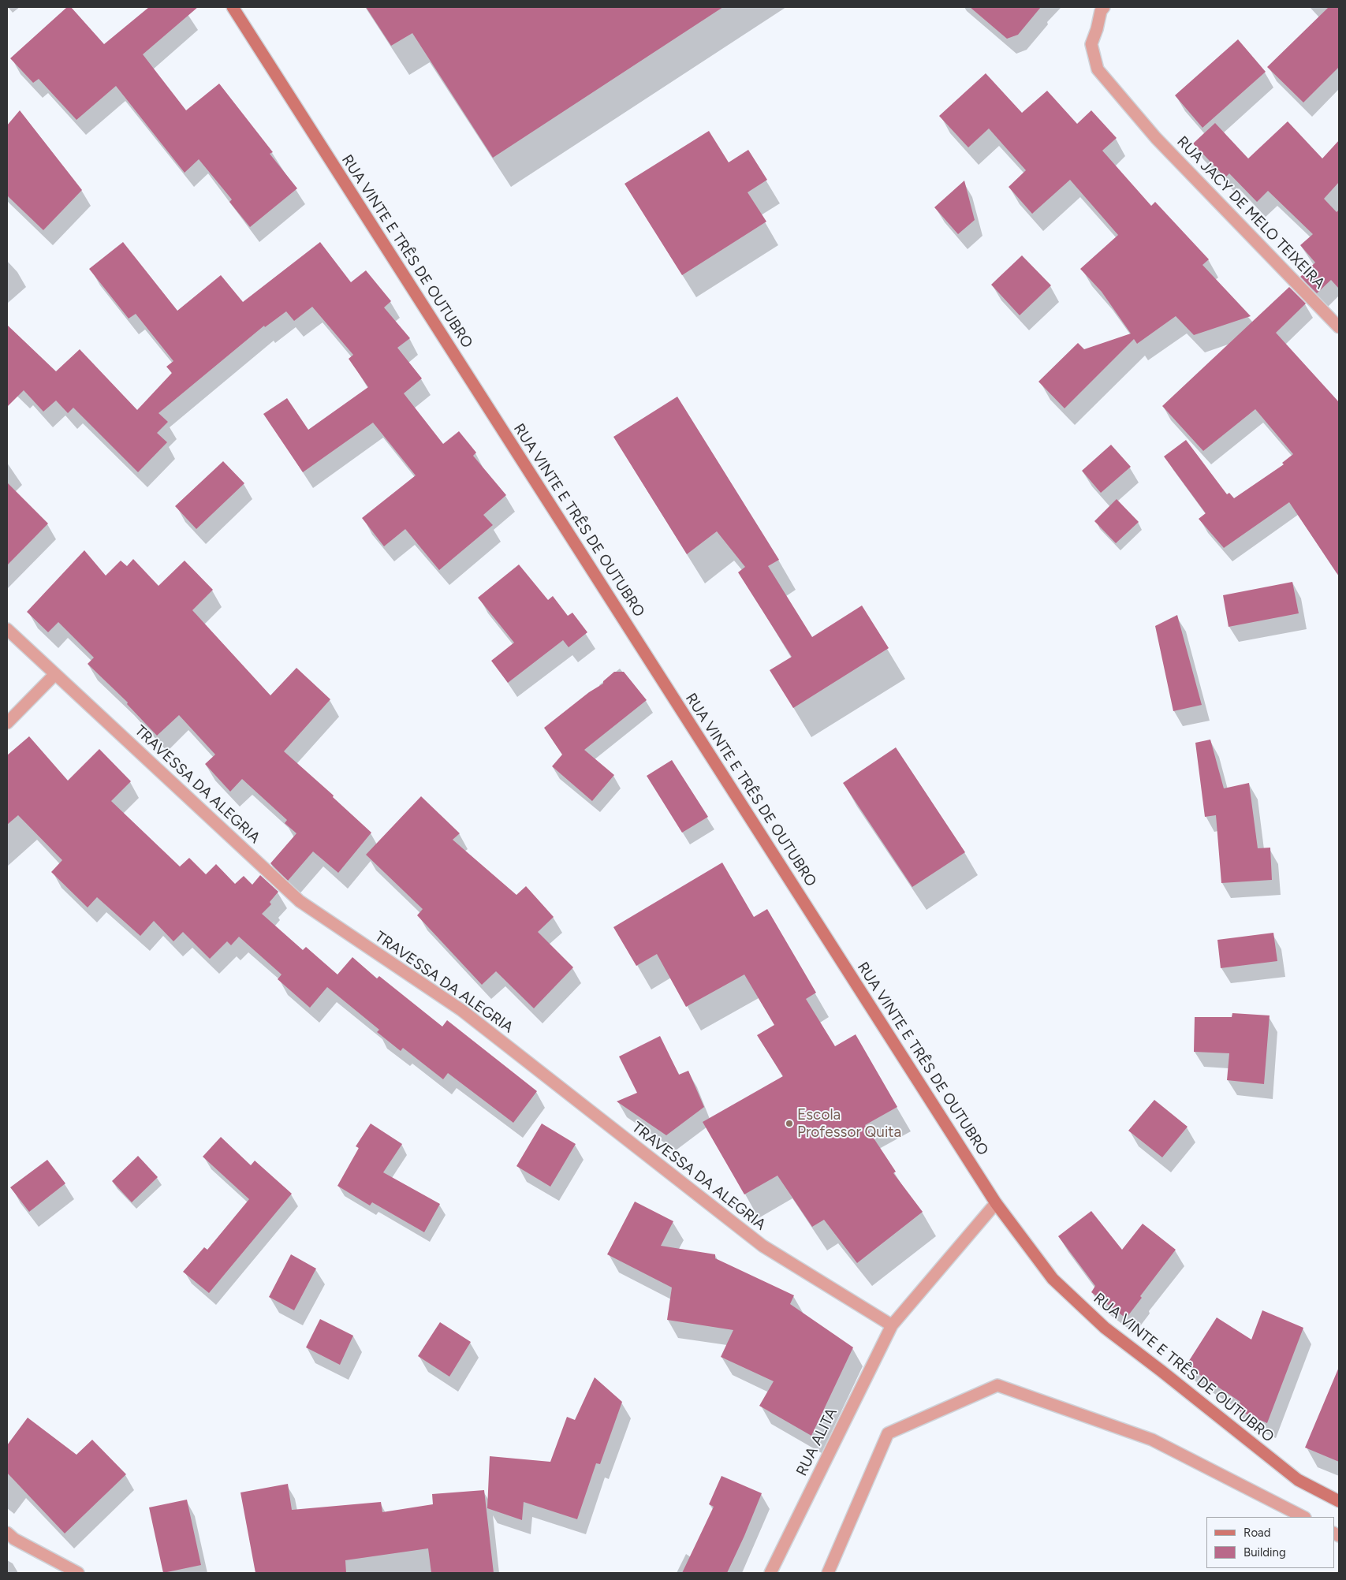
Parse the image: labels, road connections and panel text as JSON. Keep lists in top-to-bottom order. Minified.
{"streets":{"street":["RUA JACY DE MELO TEIXEIRA","RUA VINTE E TRÊS DE OUTUBRO","TRAVESSA DA ALEGRIA","RUA ALITA"]},"crossings":[["RUA VINTE E TRÊS DE OUTUBRO","RUA ALITA"],["TRAVESSA DA ALEGRIA","RUA ALITA"]],"places":["Escola Professor Quita"],"legend":["Road","Building"]}
